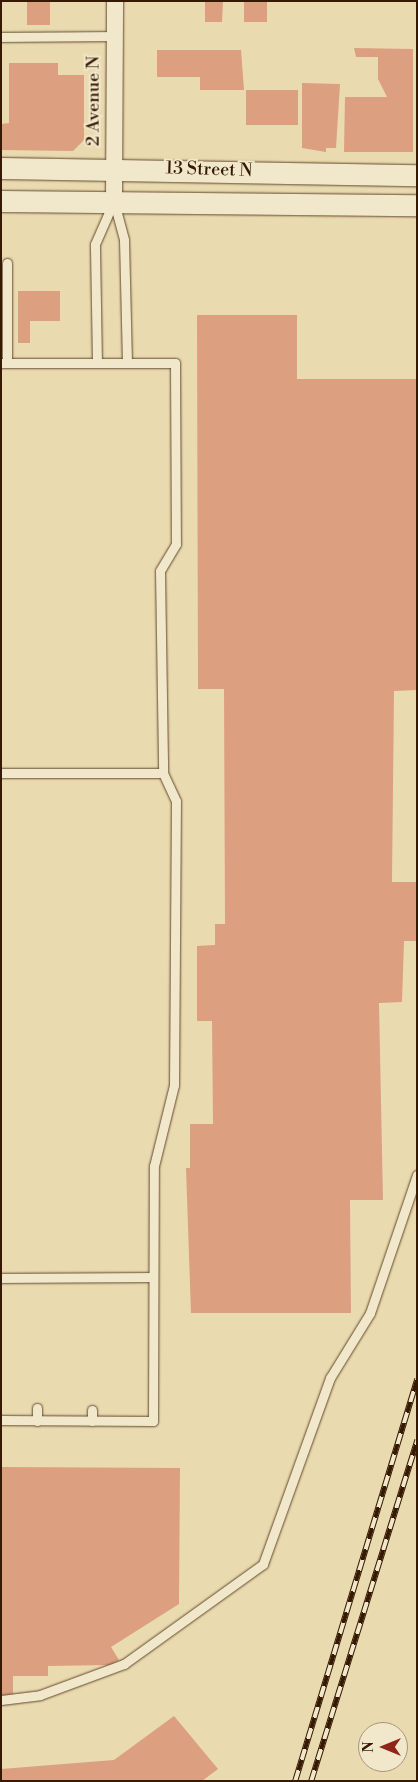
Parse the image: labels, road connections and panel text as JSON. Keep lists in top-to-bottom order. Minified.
{"streets":{"street":["2 Avenue N","13 Street N"]},"crossings":[["2 Avenue N","13 Street N"]],"north":"left"}
